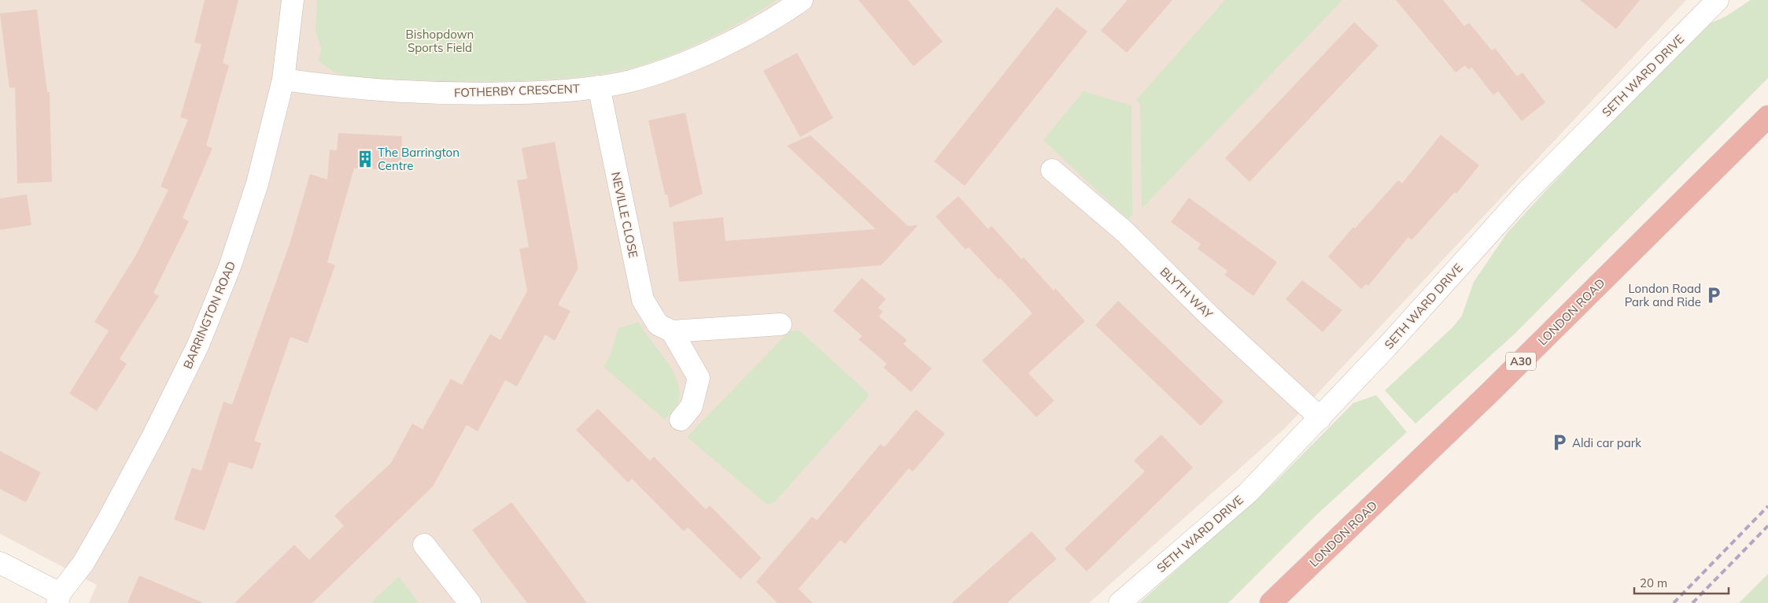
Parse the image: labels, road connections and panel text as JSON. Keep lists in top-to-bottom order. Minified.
{"streets":{"highway":["LONDON ROAD","A30"],"street":["SETH WARD DRIVE","FOTHERBY CRESCENT","NEVILLE CLOSE","BLYTH WAY","BARRINGTON ROAD"]},"crossings":[["SETH WARD DRIVE","BLYTH WAY"],["FOTHERBY CRESCENT","NEVILLE CLOSE"],["FOTHERBY CRESCENT","BARRINGTON ROAD"]],"parks":["Bishopdown Sports Field"],"places":{"building":["The Barrington Centre"],"parking":["London Road Park and Ride","Aldi car park"]},"scale_bar":"20 m"}
